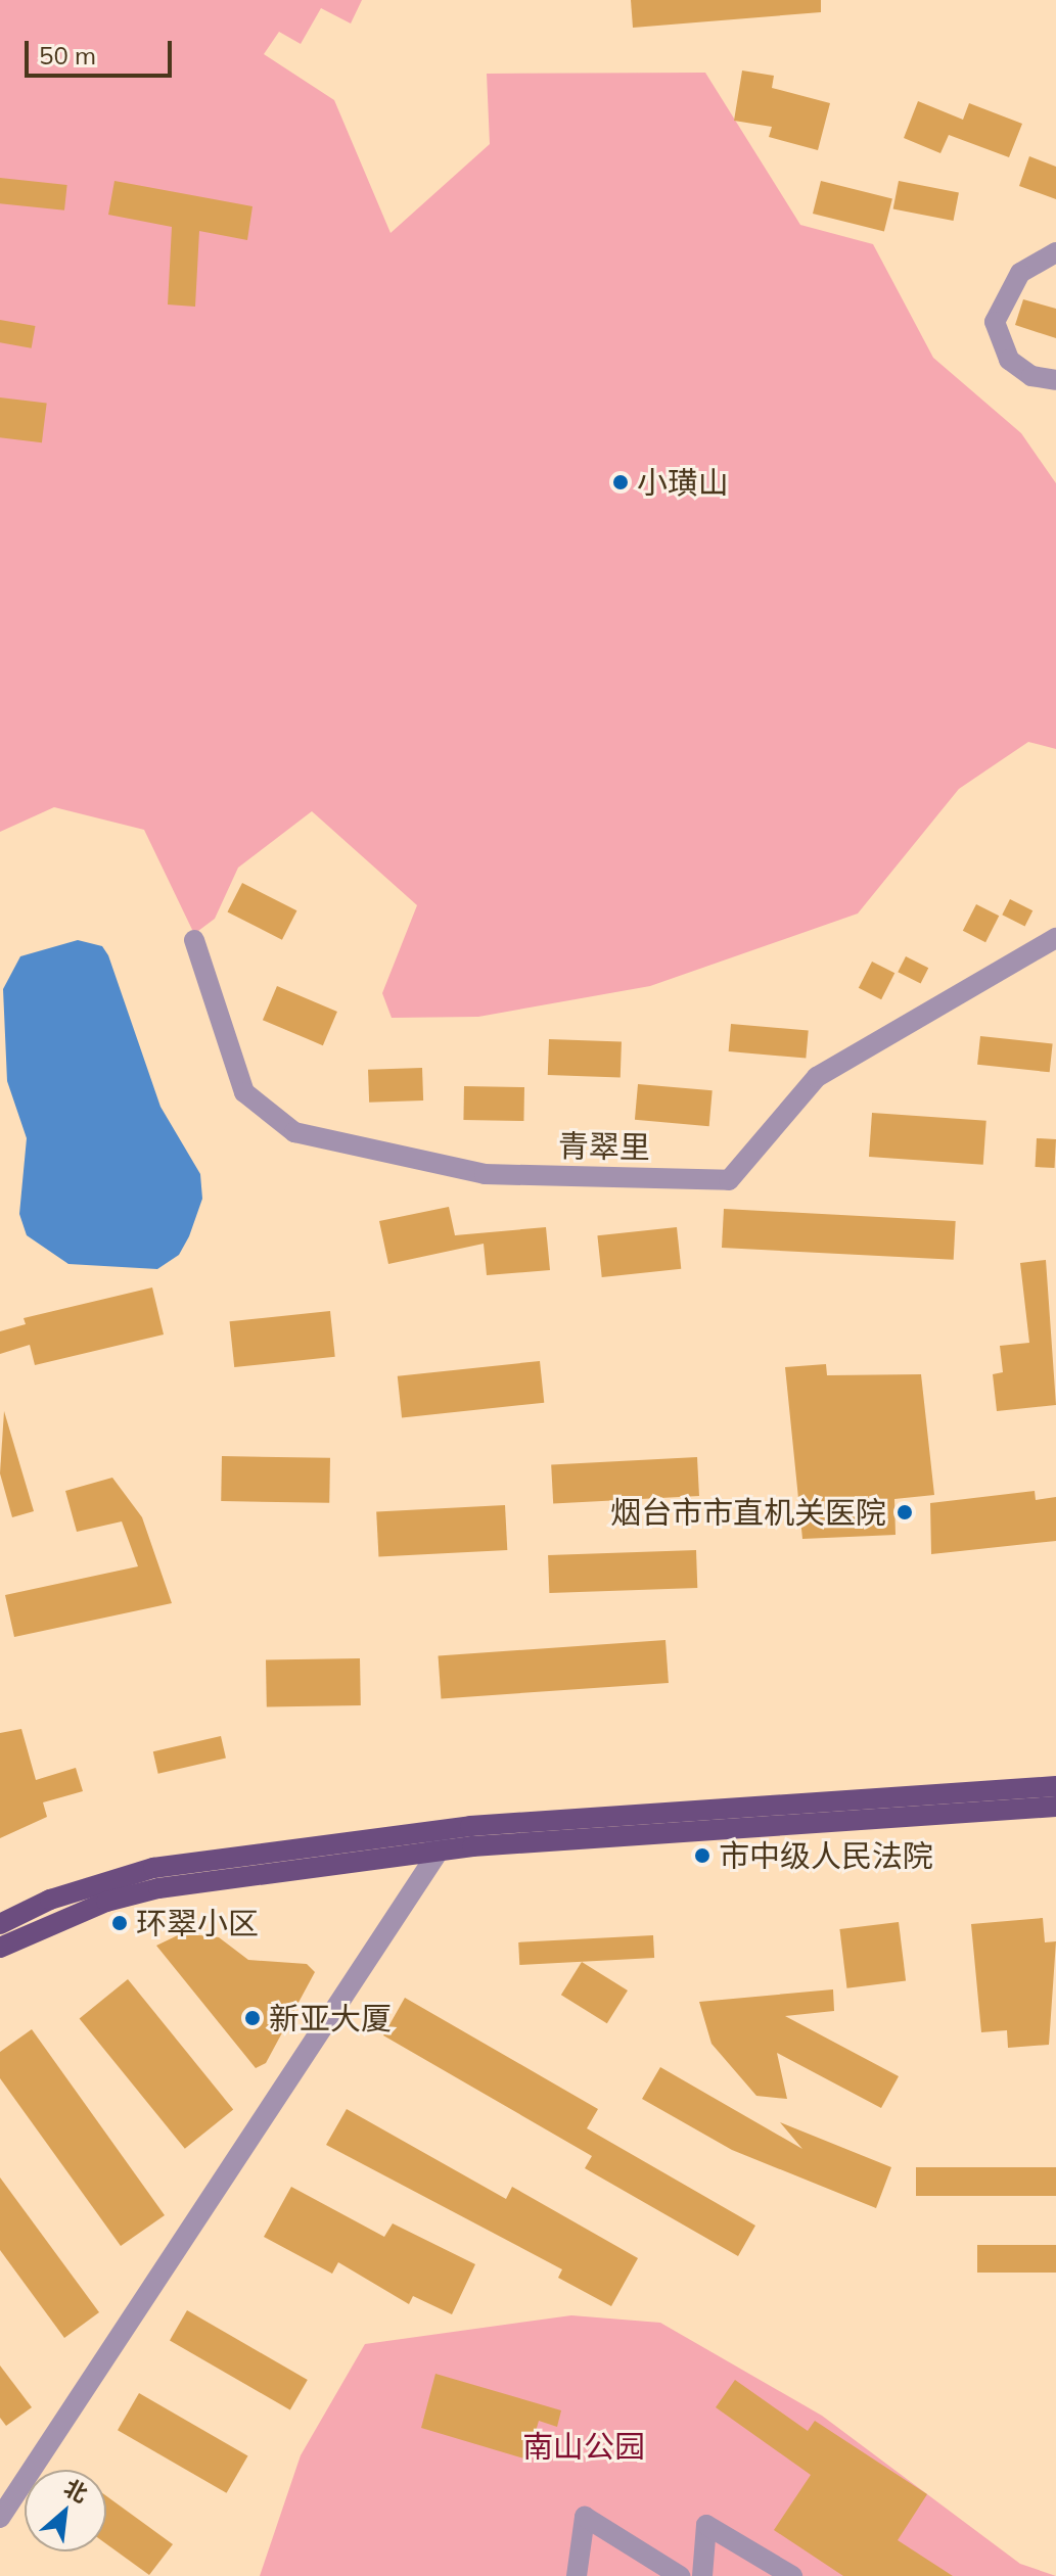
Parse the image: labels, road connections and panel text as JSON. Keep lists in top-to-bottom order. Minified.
{"streets":{"street":["青翠里"]},"parks":["南山公园"],"places":["小璜山","烟台市市直机关医院","市中级人民法院","环翠小区","新亚大厦"],"scale_bar":"50 m","north":"top right"}
